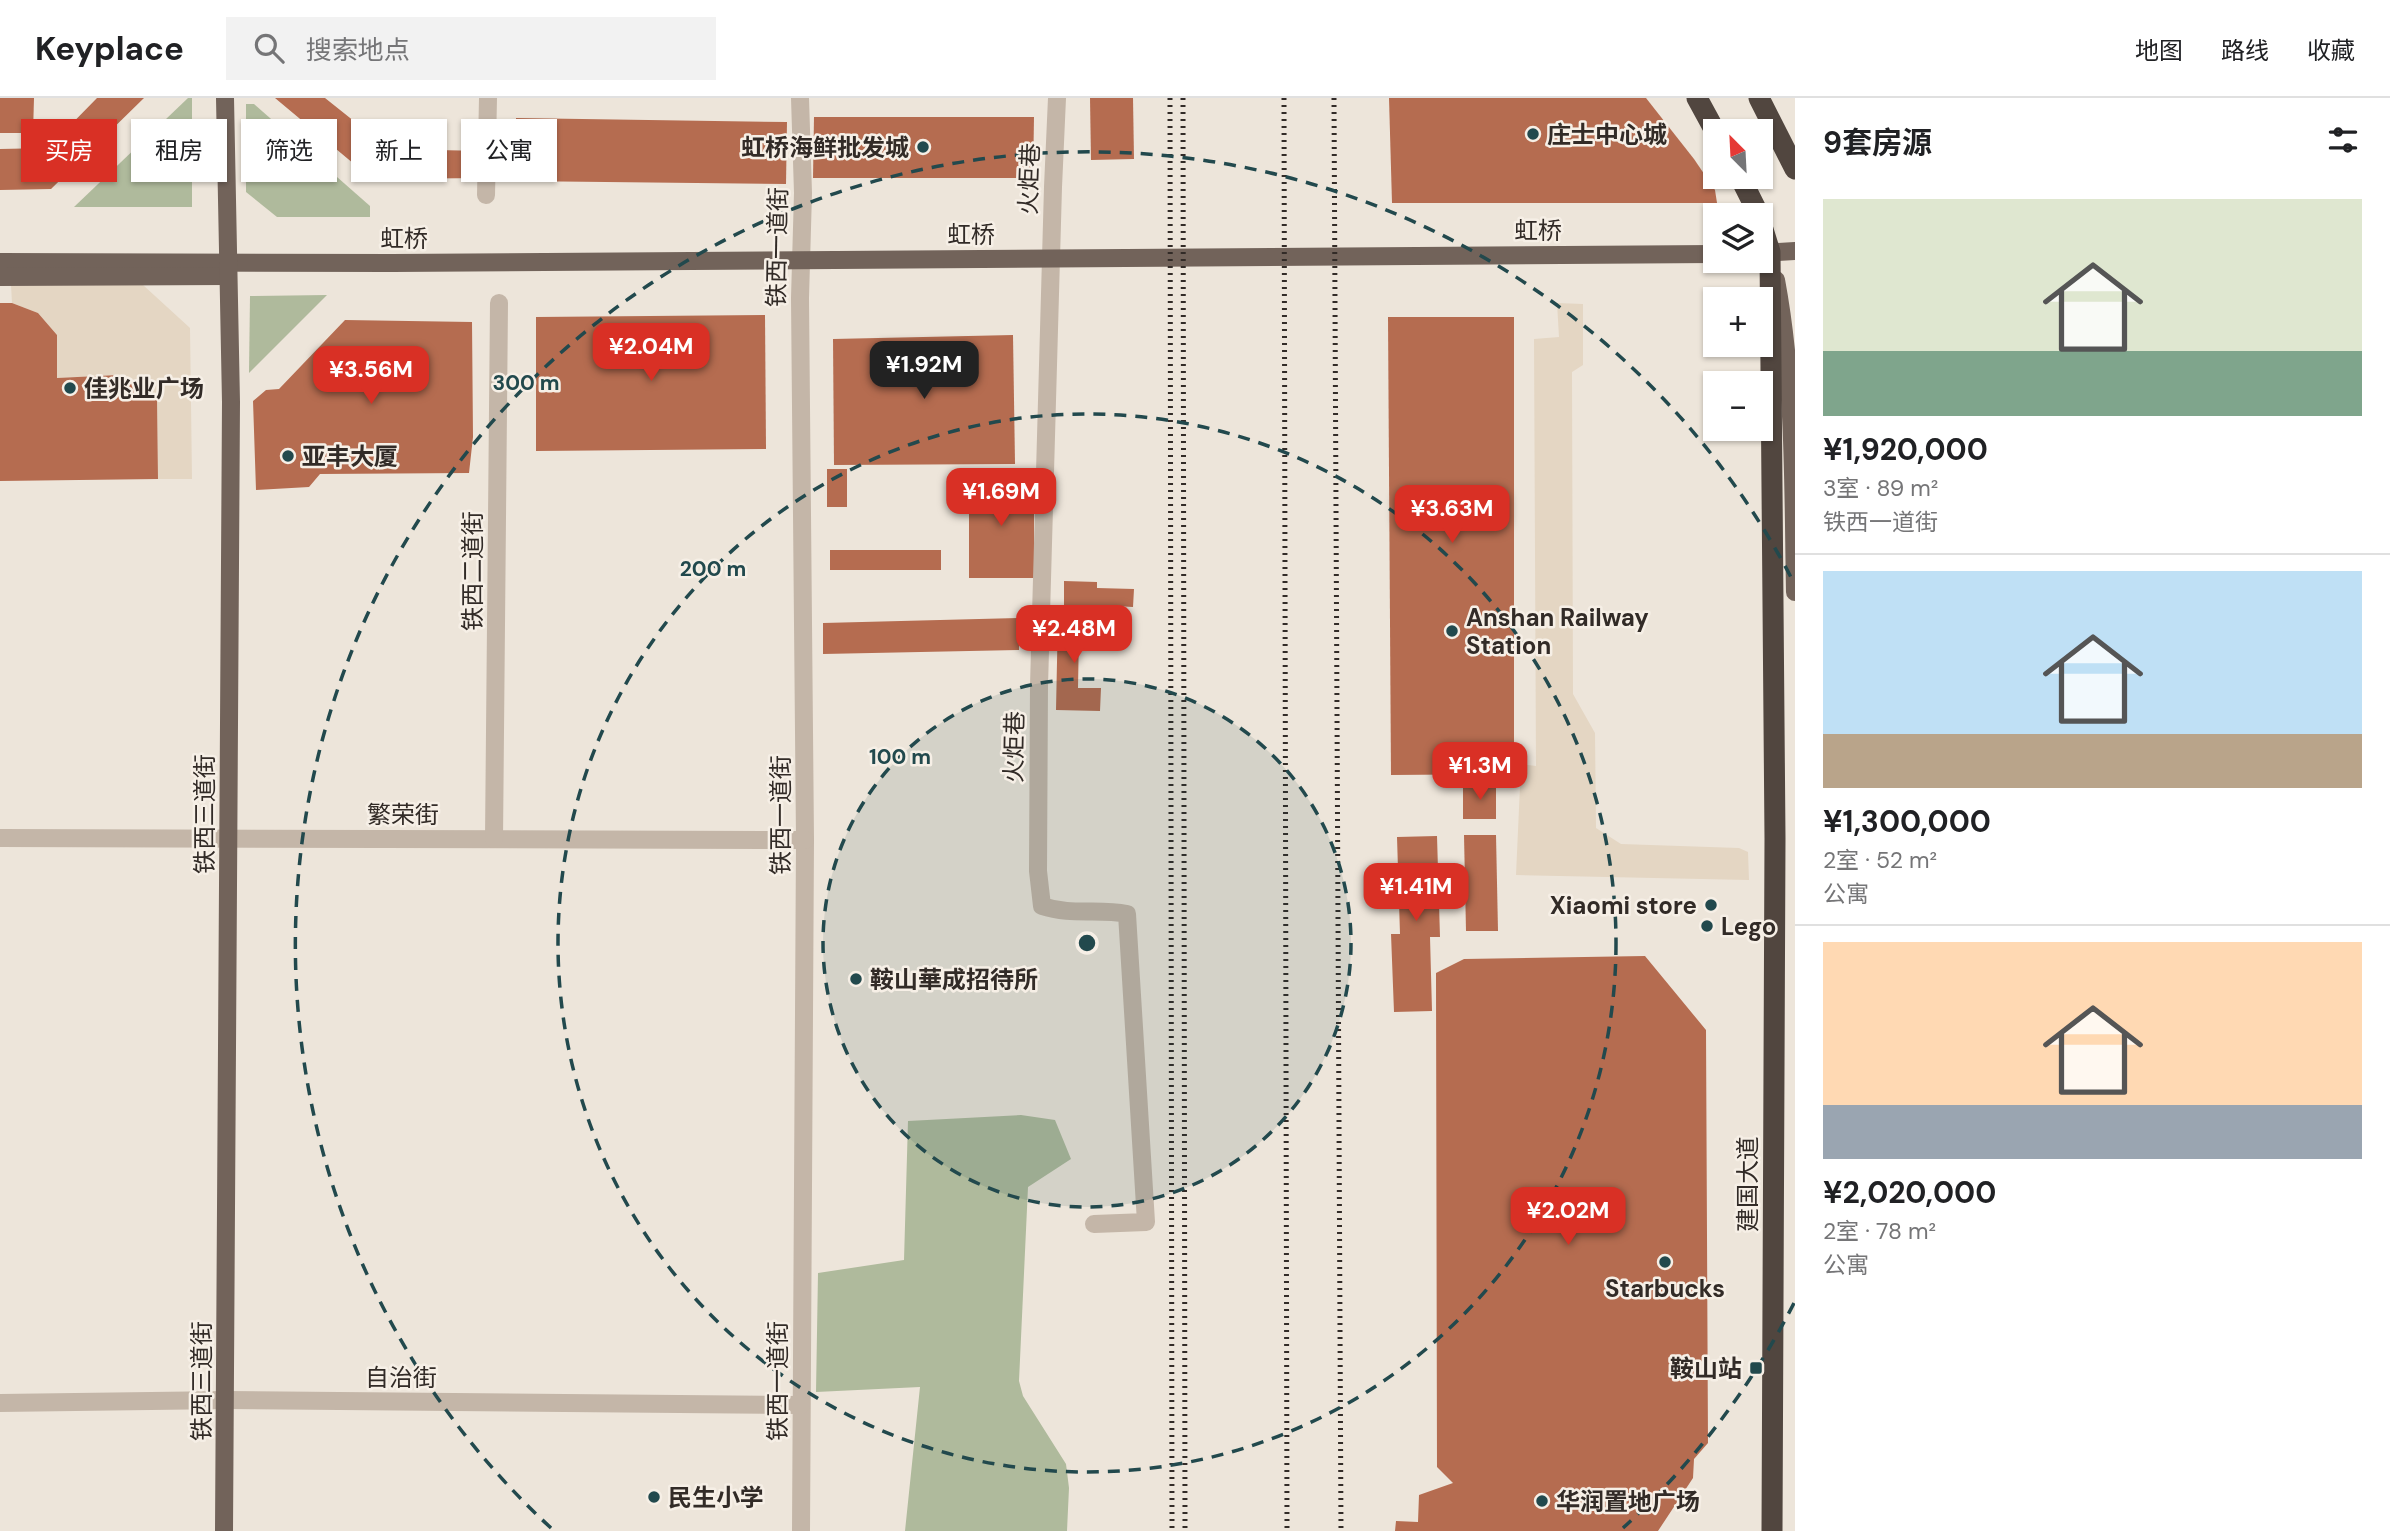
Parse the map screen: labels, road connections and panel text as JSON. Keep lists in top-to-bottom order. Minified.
{"streets":{"highway":["建国大道"],"main road":["虹桥","铁西三道街"],"street":["火炬巷","铁西一道街","铁西二道街","繁荣街","自治街"]},"crossings":[["虹桥","铁西三道街"],["铁西一道街","繁荣街"],["铁西一道街","自治街"],["铁西二道街","繁荣街"],["铁西三道街","繁荣街"],["铁西三道街","自治街"]],"places":{"other":["庄士中心城","虹桥海鲜批发城","佳兆业广场","亚丰大厦","Anshan Railway Station","Xiaomi store","Lego","鞍山華成招待所","Starbucks","民生小学","华润置地广场"],"transit":["鞍山站"]},"north":"top left","page":{"header":"Keyplace","search":"搜索地点","nav":["地图","路线","收藏"],"heading":"9套房源","map_buttons":["+","−"],"chip":["买房","租房","筛选","新上","公寓"],"list":[{"name":"¥1,920,000","note":"3室 · 89 m² · 铁西一道街"},{"name":"¥1,300,000","note":"2室 · 52 m² · 公寓"},{"name":"¥2,020,000","note":"2室 · 78 m² · 公寓"}],"price":["¥2.04M","¥1.92M","¥3.56M","¥1.69M","¥3.63M","¥2.48M","¥1.3M","¥1.41M","¥2.02M"]},"rings":["300 m","200 m","100 m"]}
